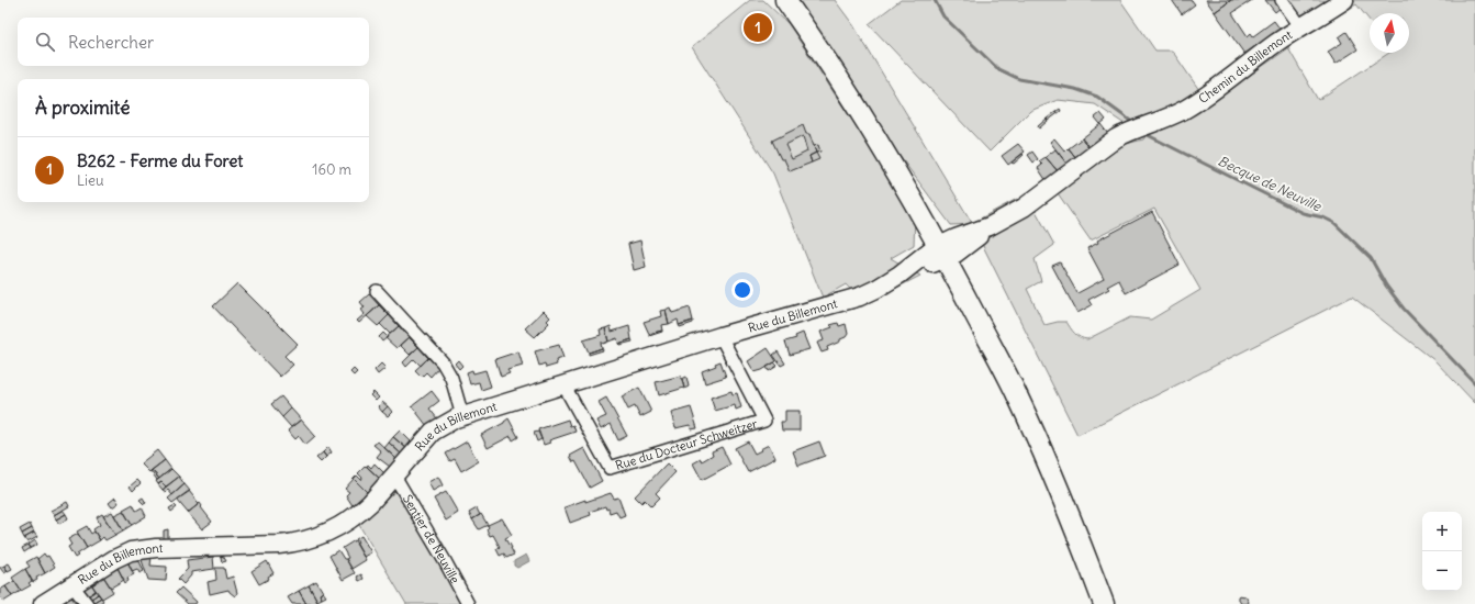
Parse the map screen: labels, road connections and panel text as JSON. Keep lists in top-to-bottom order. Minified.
{"streets":{"street":["Chemin du Billemont","Rue du Billemont","Rue du Docteur Schweitzer","Sentier de Neuville"]},"crossings":[["Chemin du Billemont","Rue du Billemont"],["Rue du Billemont","Rue du Docteur Schweitzer"],["Rue du Billemont","Sentier de Neuville"]],"water":["Becque de Neuville"],"north":"top","page":{"pins":"1","search":"Rechercher","heading":"À proximité","list":[{"mark":"1","name":"B262 - Ferme du Foret","note":"Lieu","value":"160 m"}],"map_buttons":["+","−"]}}
